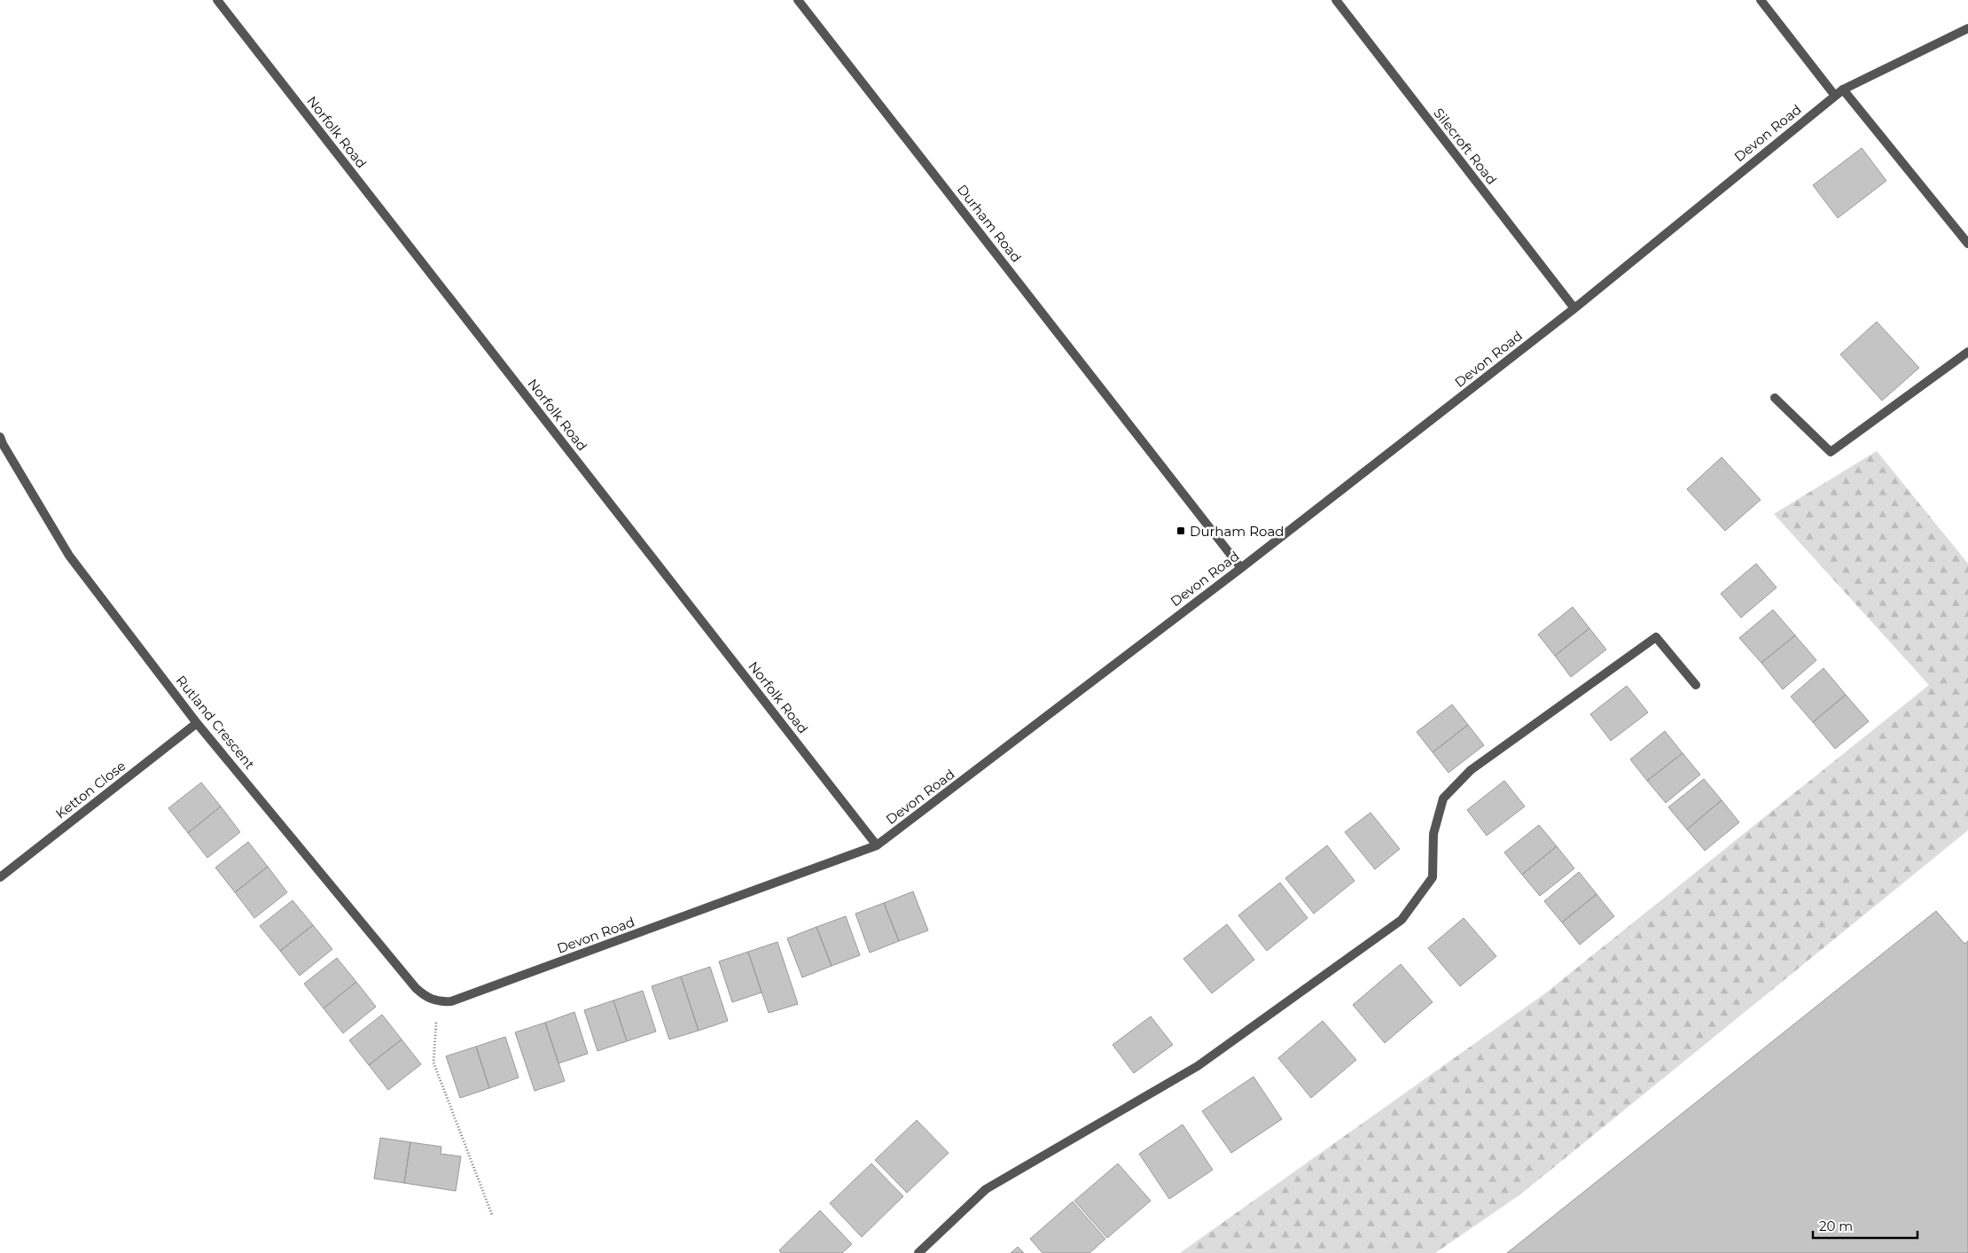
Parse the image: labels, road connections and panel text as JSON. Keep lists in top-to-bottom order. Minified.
{"streets":{"street":["Norfolk Road","Devon Road","Silecroft Road","Durham Road","Rutland Crescent","Ketton Close"]},"crossings":[["Norfolk Road","Devon Road"],["Devon Road","Silecroft Road"],["Devon Road","Durham Road"],["Devon Road","Rutland Crescent"],["Rutland Crescent","Ketton Close"]],"places":{"transit":["Durham Road"]},"scale_bar":"20 m"}
